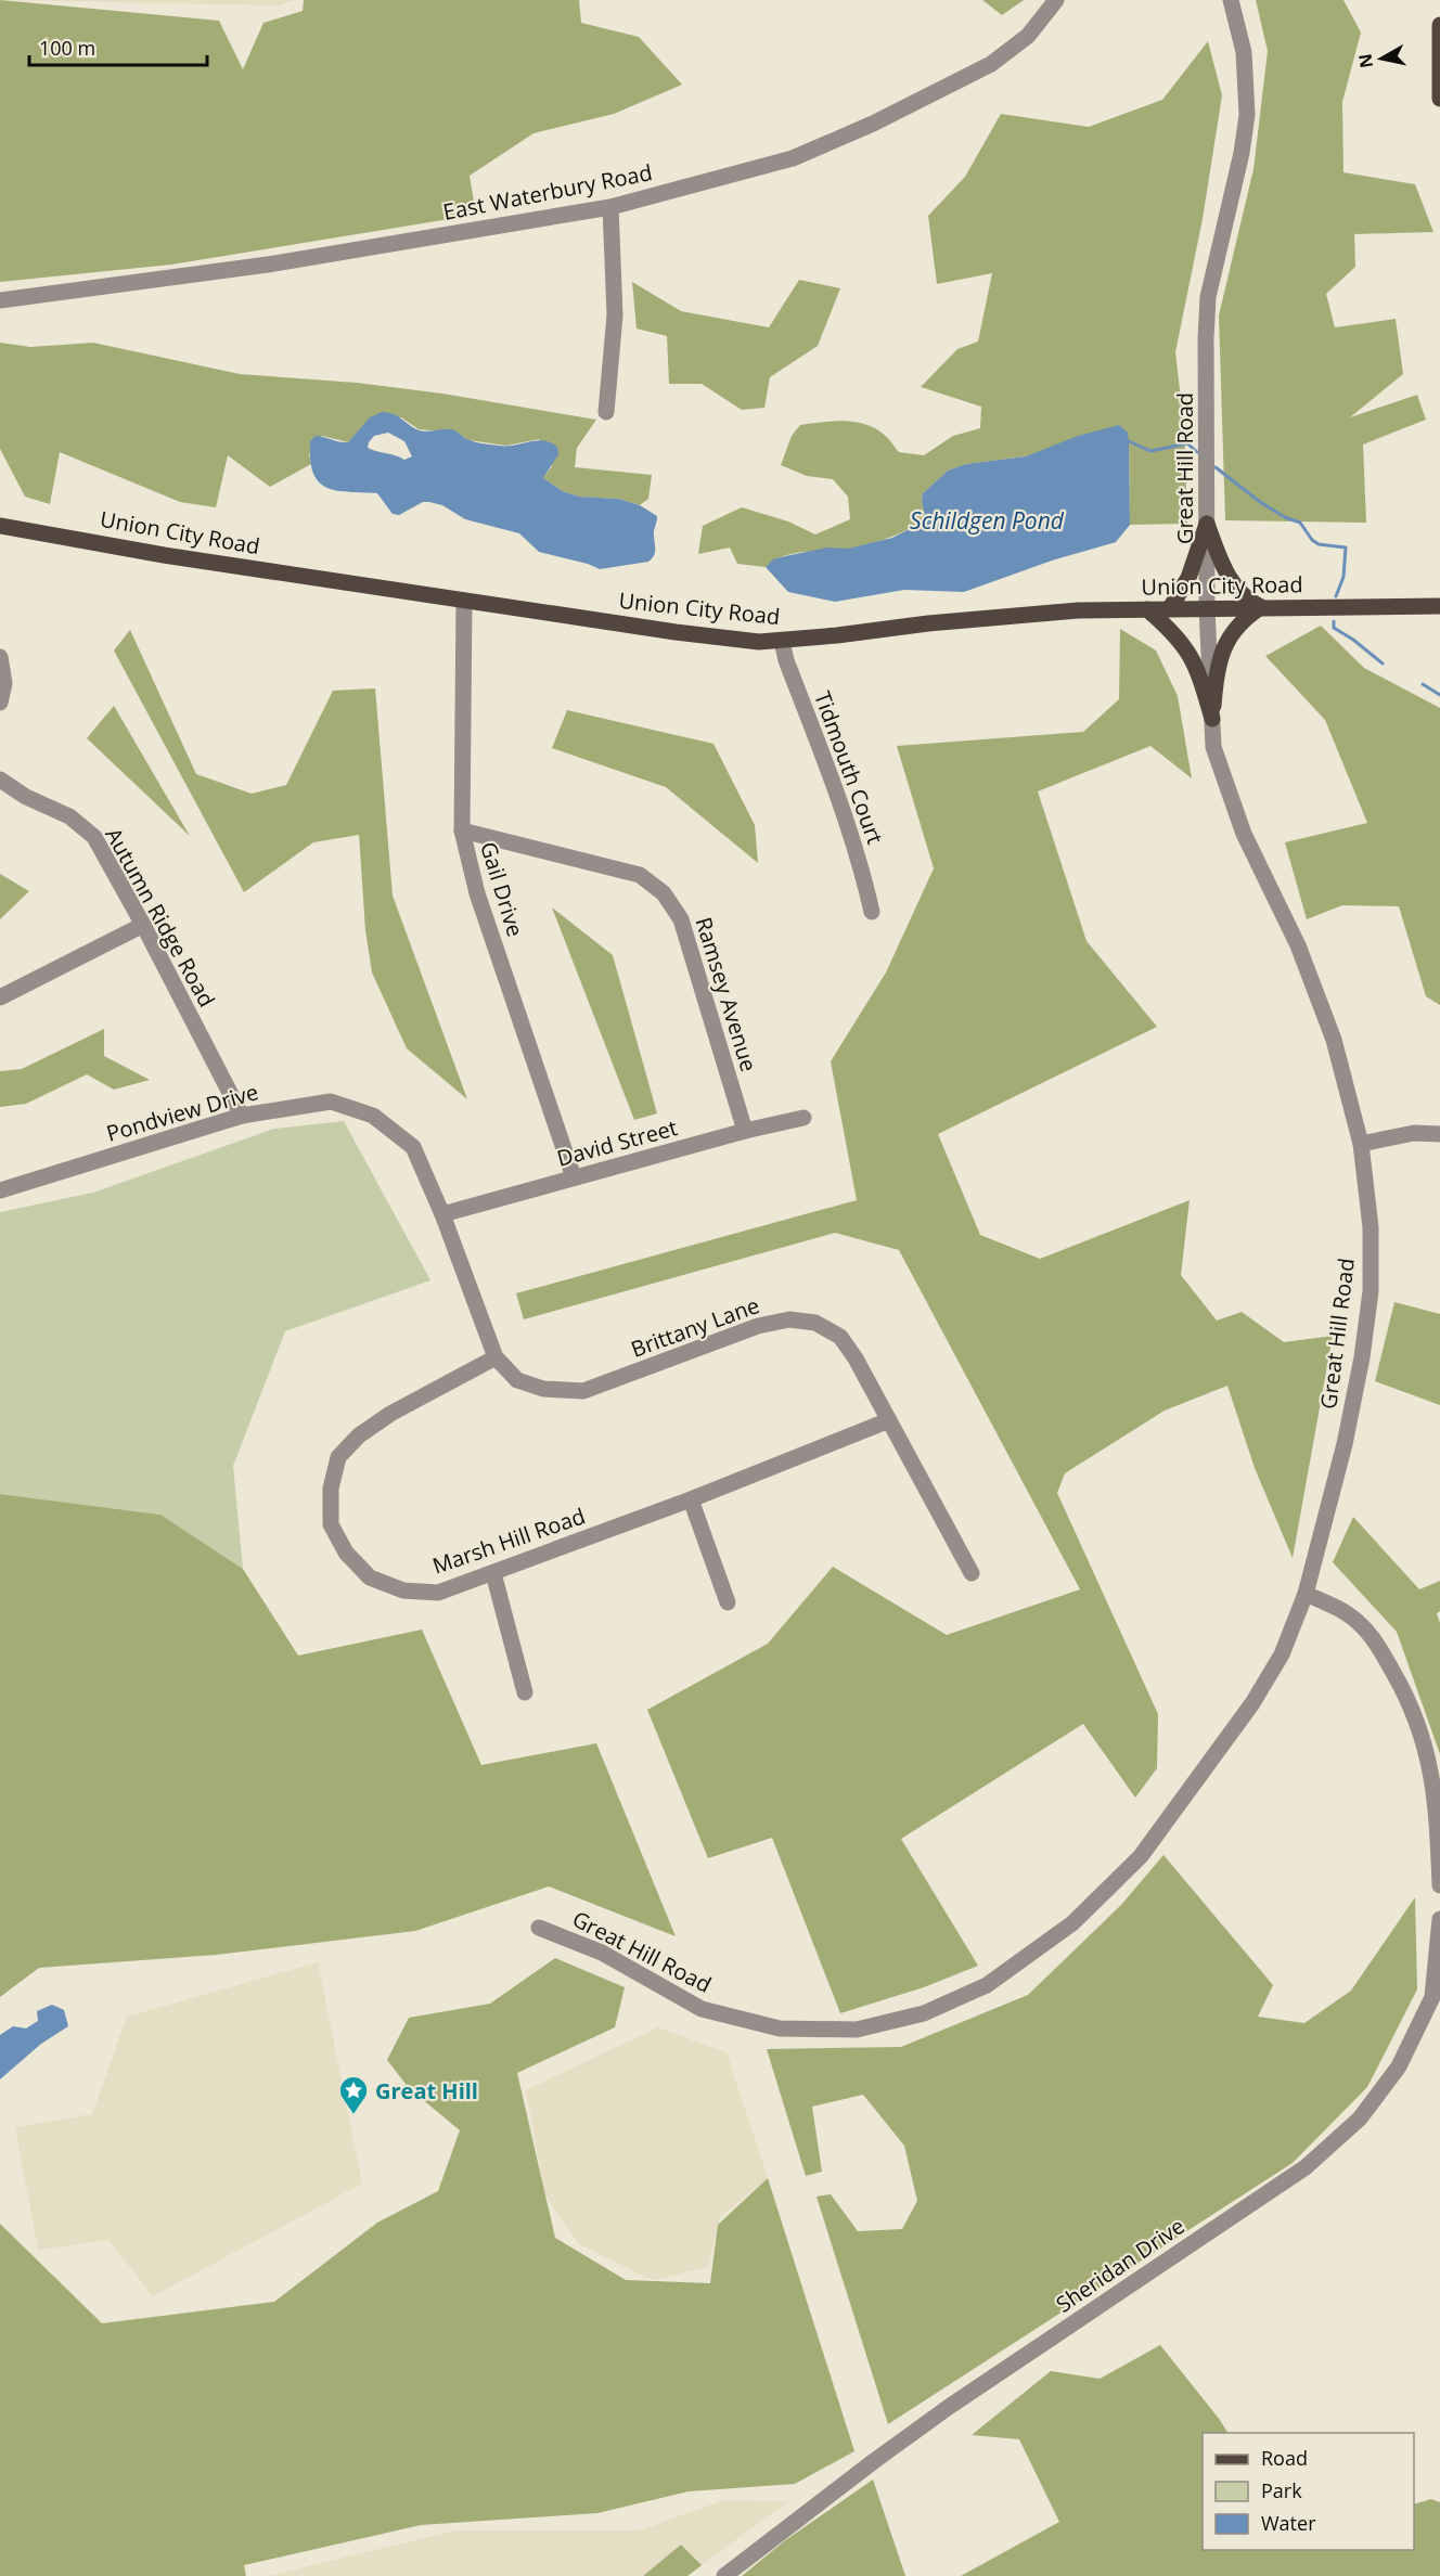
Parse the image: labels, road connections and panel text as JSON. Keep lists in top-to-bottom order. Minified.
{"streets":{"main road":["Union City Road"],"street":["East Waterbury Road","Great Hill Road","Tidmouth Court","Gail Drive","Autumn Ridge Road","Ramsey Avenue","Pondview Drive","David Street","Brittany Lane","Marsh Hill Road","Sheridan Drive"]},"crossings":[["Great Hill Road","Union City Road"],["Union City Road","Tidmouth Court"],["Union City Road","Gail Drive"],["Gail Drive","Ramsey Avenue"],["Gail Drive","David Street"],["Autumn Ridge Road","Pondview Drive"],["Ramsey Avenue","David Street"],["Pondview Drive","David Street"],["Pondview Drive","Brittany Lane"],["David Street","Brittany Lane"],["Brittany Lane","Marsh Hill Road"]],"water":["Schildgen Pond"],"places":{"place":["Great Hill"]},"legend":["Road","Park","Water"],"scale_bar":"100 m","north":"left"}
